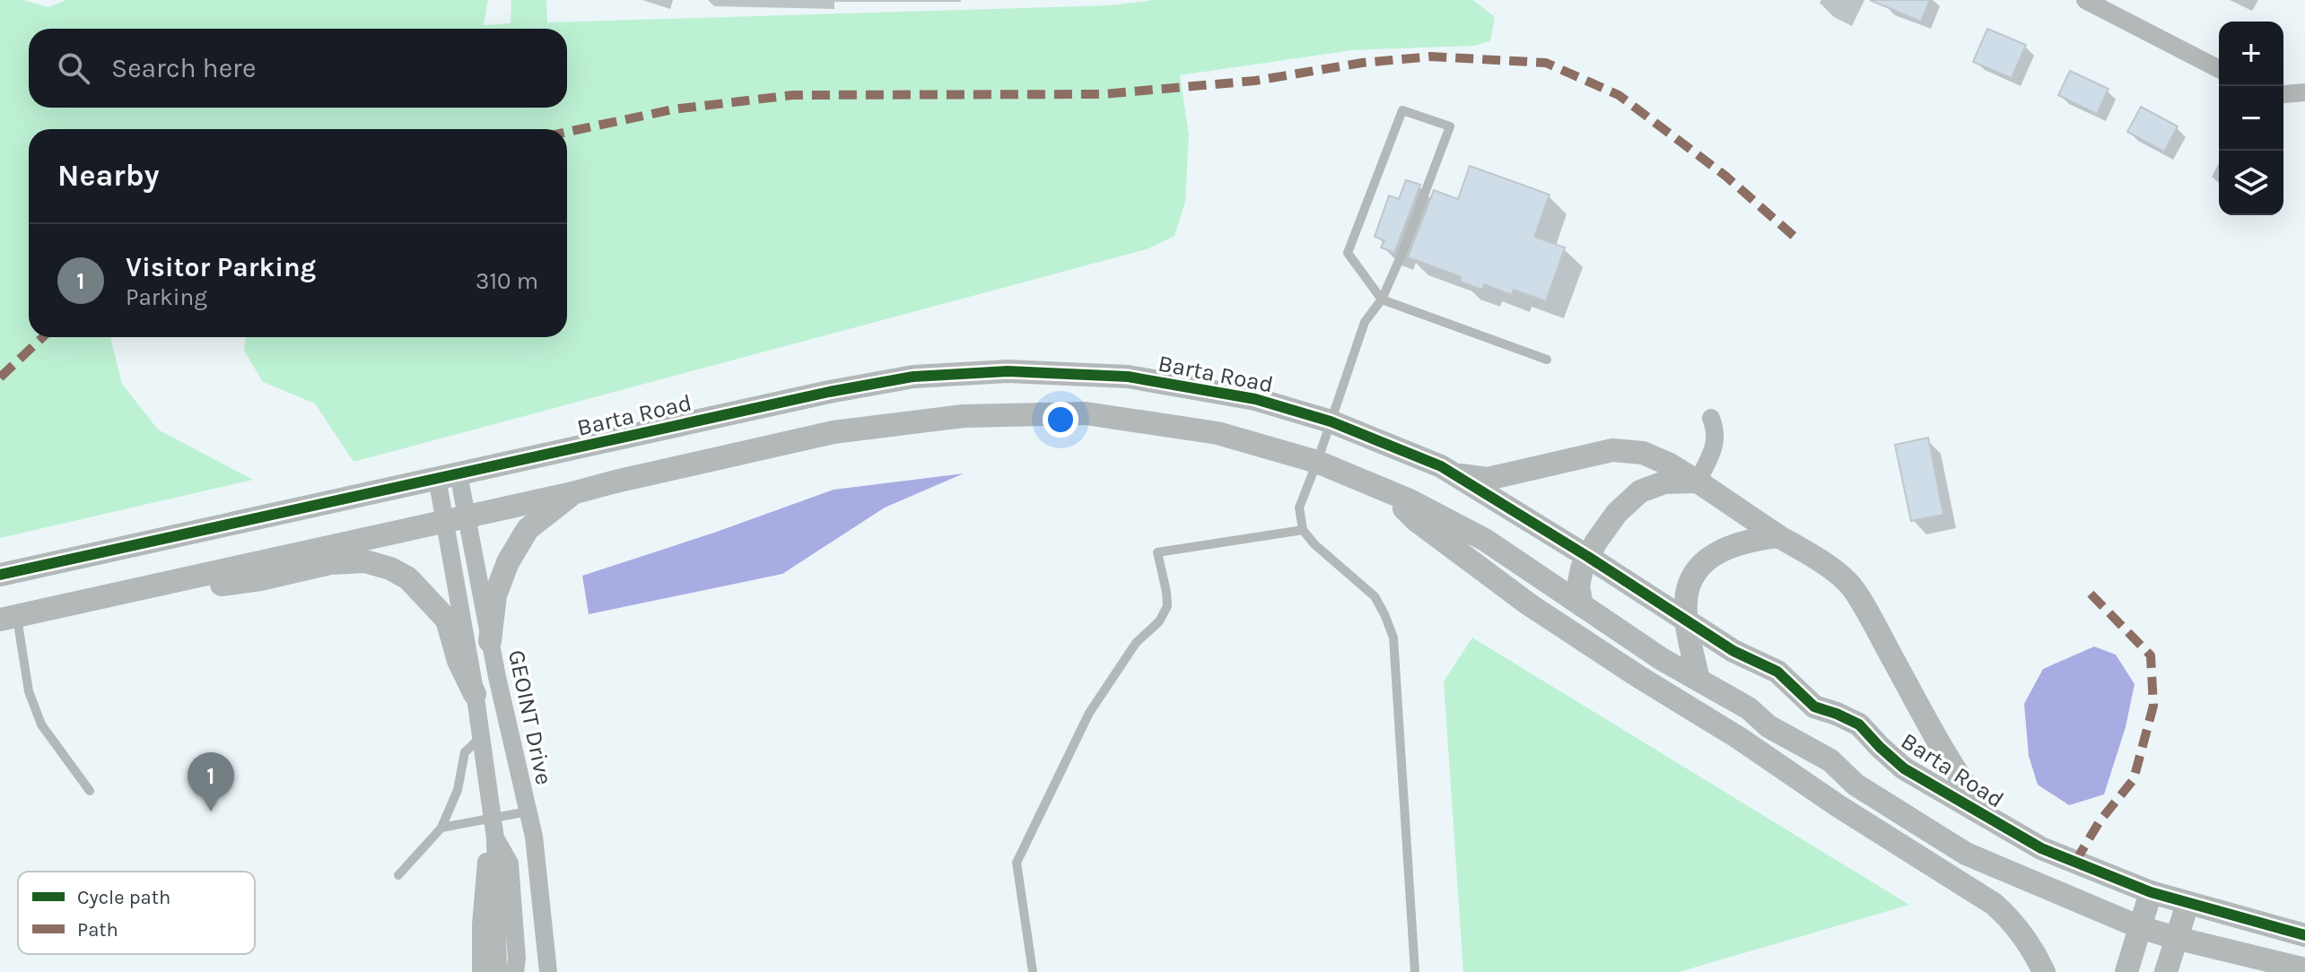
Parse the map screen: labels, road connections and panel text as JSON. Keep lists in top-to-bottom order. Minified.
{"streets":{"street":["Barta Road","GEOINT Drive"]},"crossings":[["Barta Road","GEOINT Drive"]],"legend":["Cycle path","Path"],"page":{"map_buttons":["+","−"],"search":"Search here","heading":"Nearby","list":[{"mark":"1","name":"Visitor Parking","note":"Parking","value":"310 m"}],"pins":"1"}}
